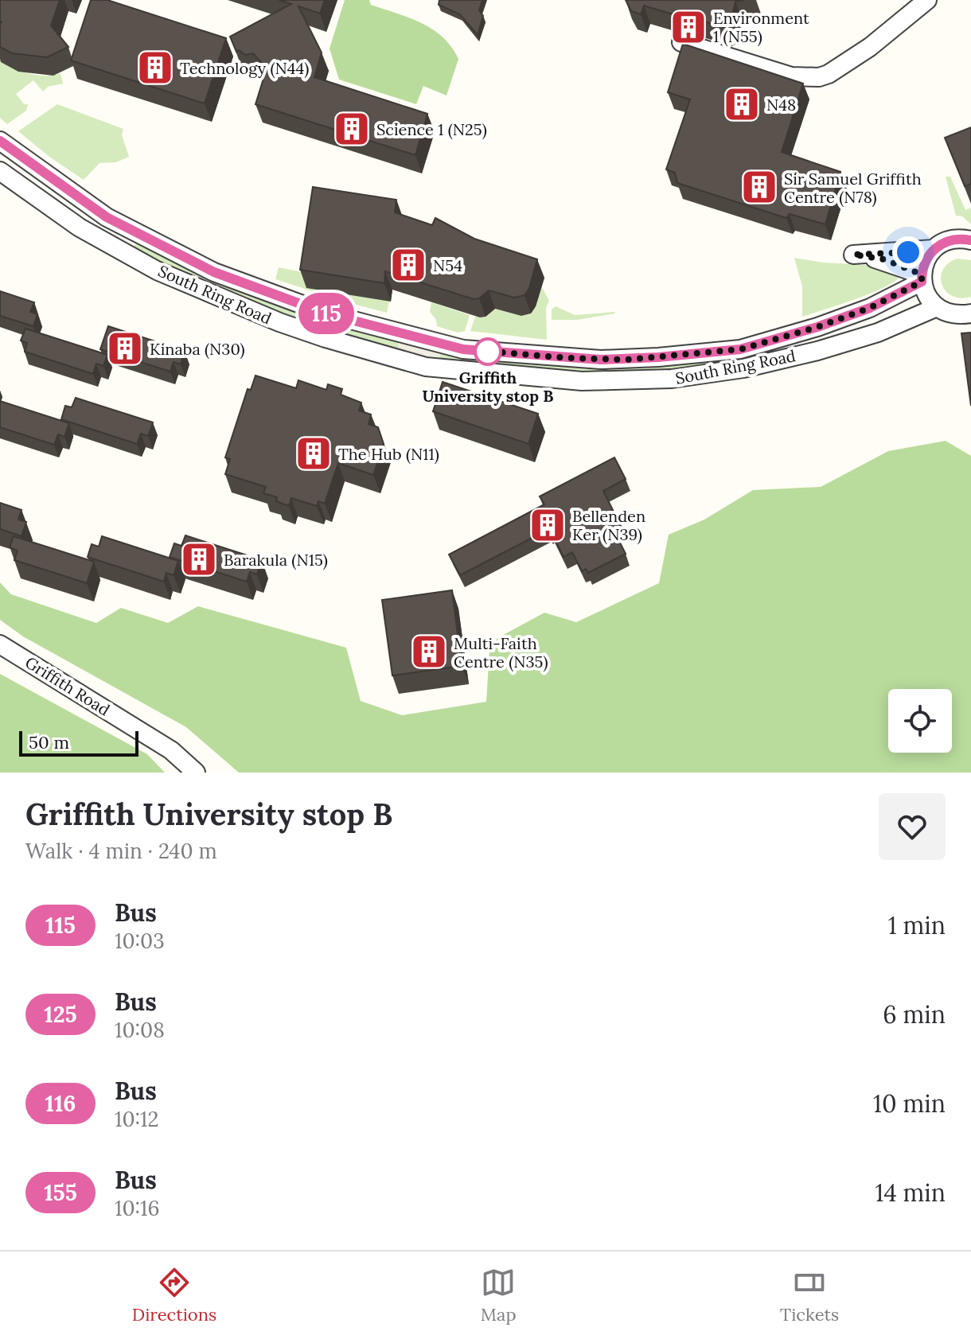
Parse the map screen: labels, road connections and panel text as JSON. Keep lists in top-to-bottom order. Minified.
{"streets":{"street":["South Ring Road","Griffith Road"]},"places":{"building":["Environment 1 (N55)","Technology (N44)","N48","Science 1 (N25)","Sir Samuel Griffith Centre (N78)","N54","Kinaba (N30)","The Hub (N11)","Bellenden Ker (N39)","Barakula (N15)","Multi-Faith Centre (N35)"],"other":["Griffith University stop B"]},"lines":["bus line 115"],"scale_bar":"50 m","page":{"on_map":"115","scale":"50 m","heading":["Griffith University stop B","Walk · 4 min · 240 m"],"list":[{"mark":"115","name":"Bus","note":"10:03","value":"1 min"},{"mark":"125","name":"Bus","note":"10:08","value":"6 min"},{"mark":"116","name":"Bus","note":"10:12","value":"10 min"},{"mark":"155","name":"Bus","note":"10:16","value":"14 min"}],"tabs":["Directions","Map","Tickets"]}}
